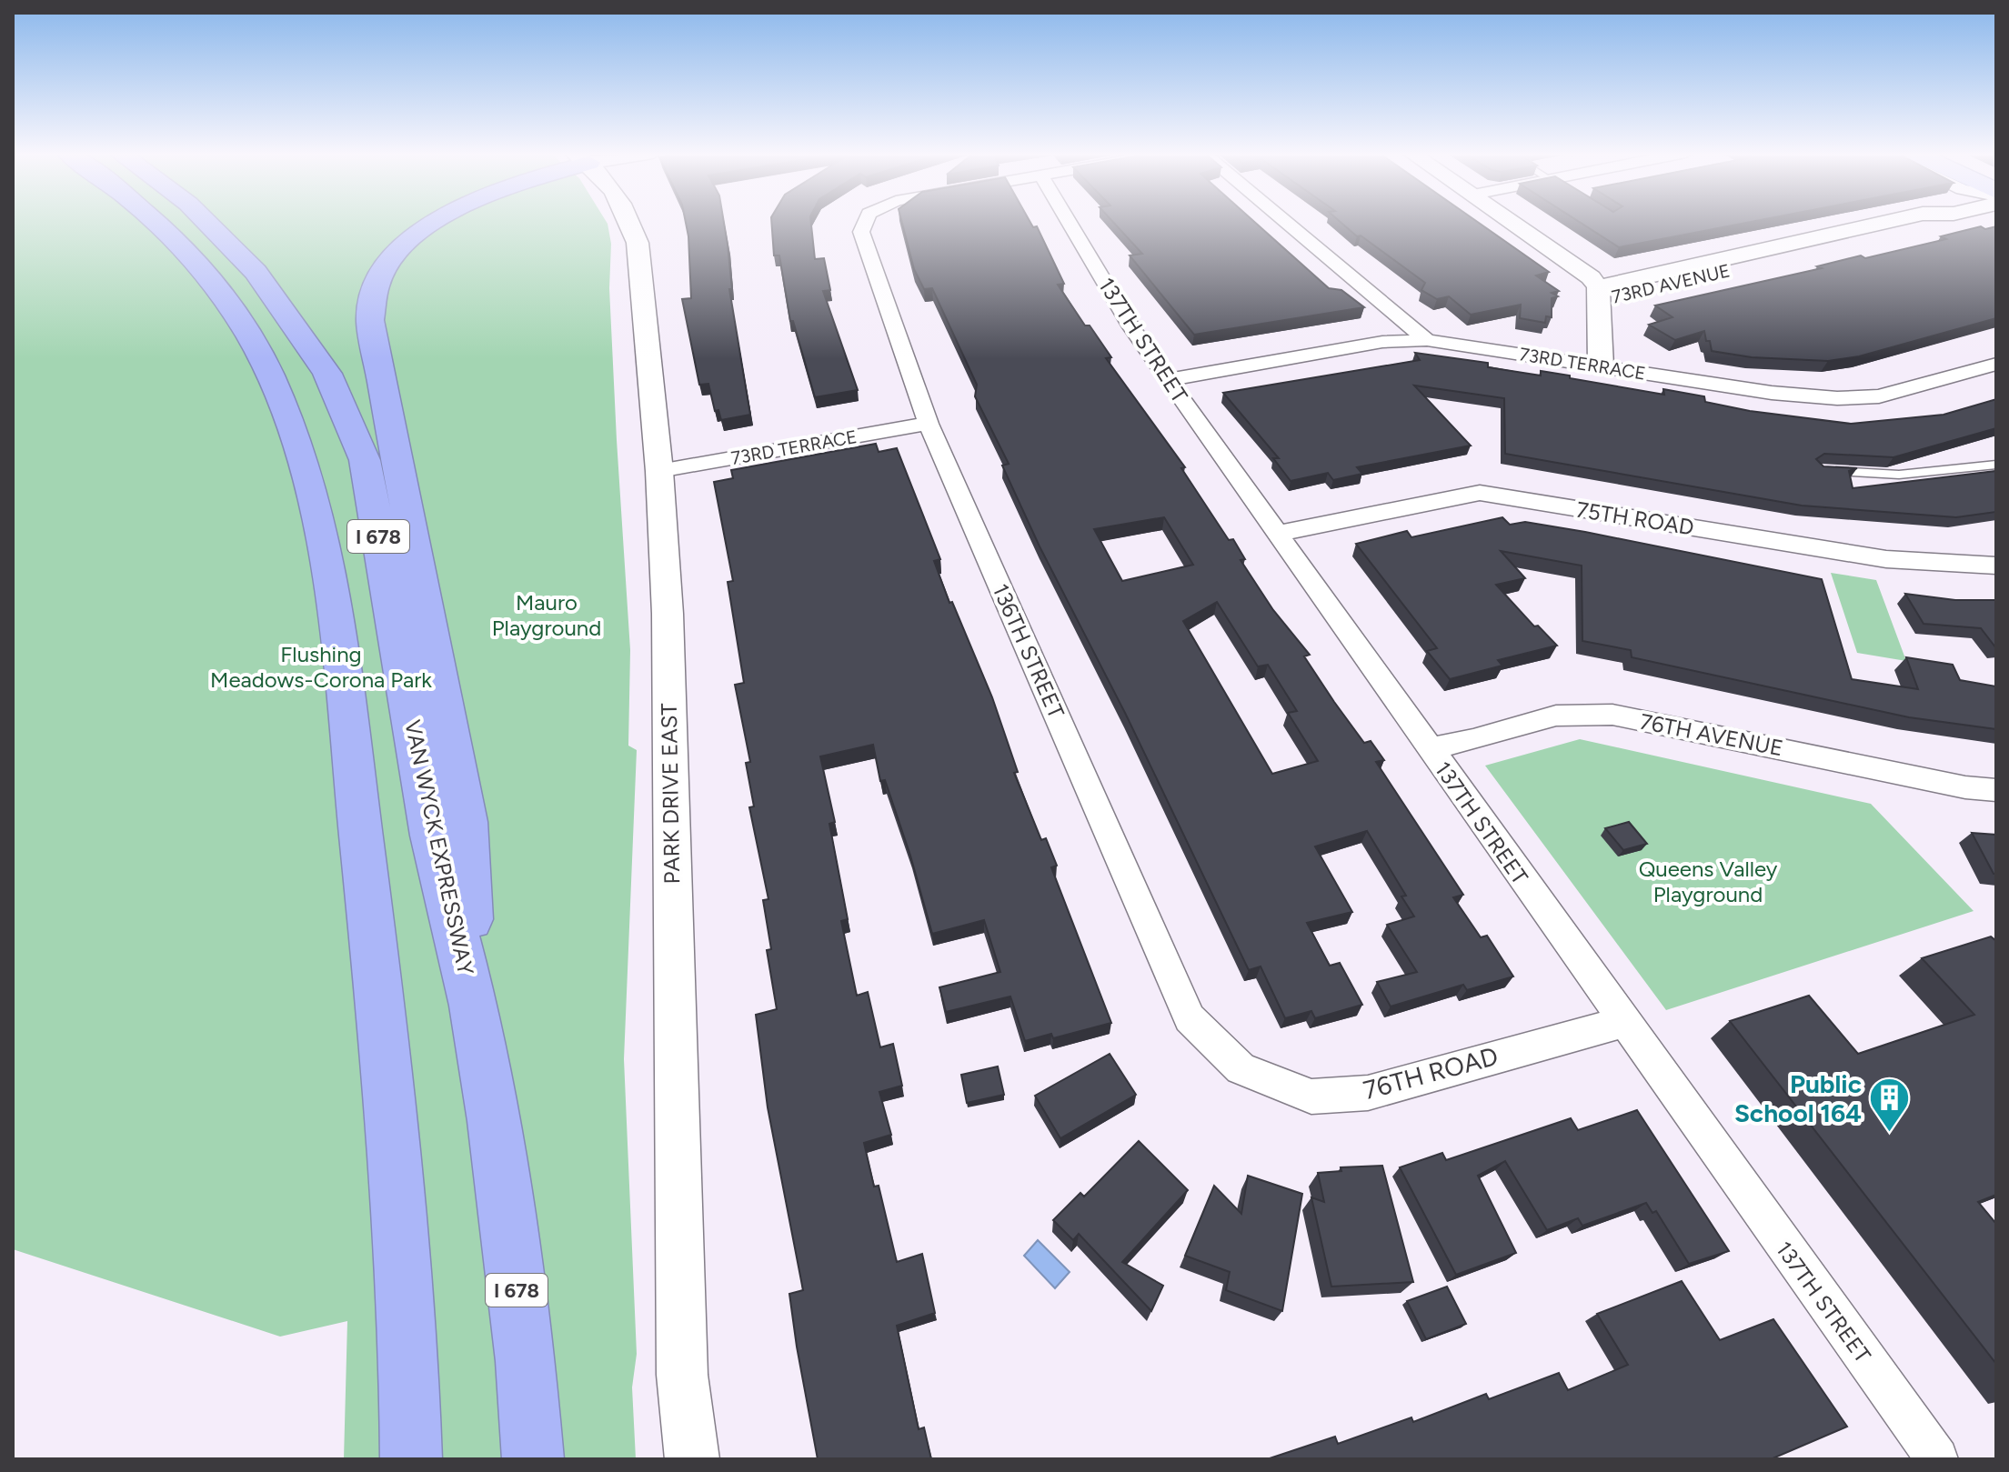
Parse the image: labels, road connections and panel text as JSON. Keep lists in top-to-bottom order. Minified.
{"streets":{"highway":["I 678","VAN WYCK EXPRESSWAY"],"street":["73RD AVENUE","137TH STREET","73RD TERRACE","75TH ROAD","136TH STREET","76TH AVENUE","PARK DRIVE EAST","76TH ROAD"]},"crossings":[["137TH STREET","73RD TERRACE"],["137TH STREET","75TH ROAD"],["137TH STREET","76TH AVENUE"],["137TH STREET","76TH ROAD"],["73RD TERRACE","136TH STREET"],["73RD TERRACE","PARK DRIVE EAST"],["136TH STREET","76TH ROAD"]],"parks":["Mauro Playground","Flushing Meadows-Corona Park","Queens Valley Playground"],"places":{"building":["Public School 164"]}}
